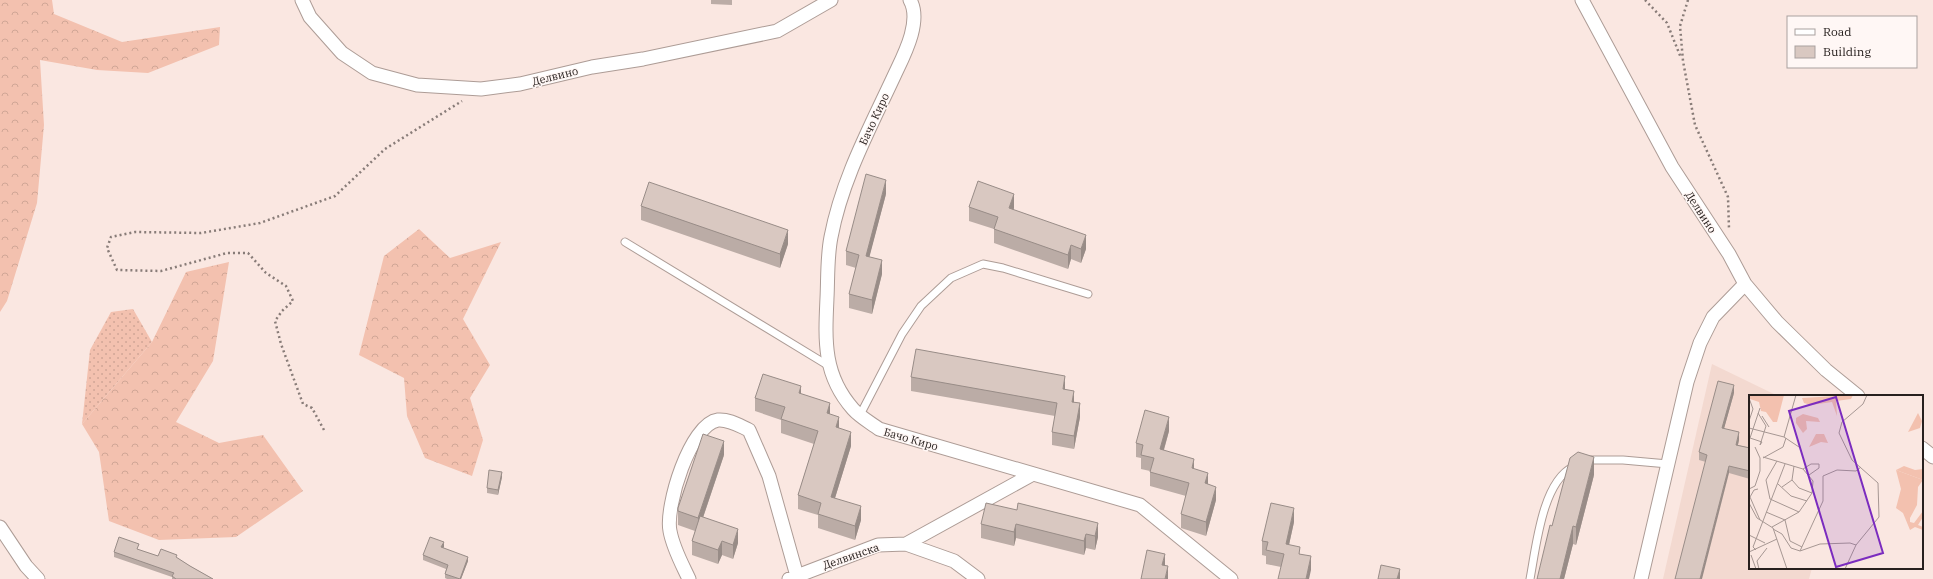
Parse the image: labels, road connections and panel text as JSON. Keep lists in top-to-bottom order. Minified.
{"streets":{"street":["Делвино","Бачо Киро","Делвинска"]},"legend":["Road","Building"]}
